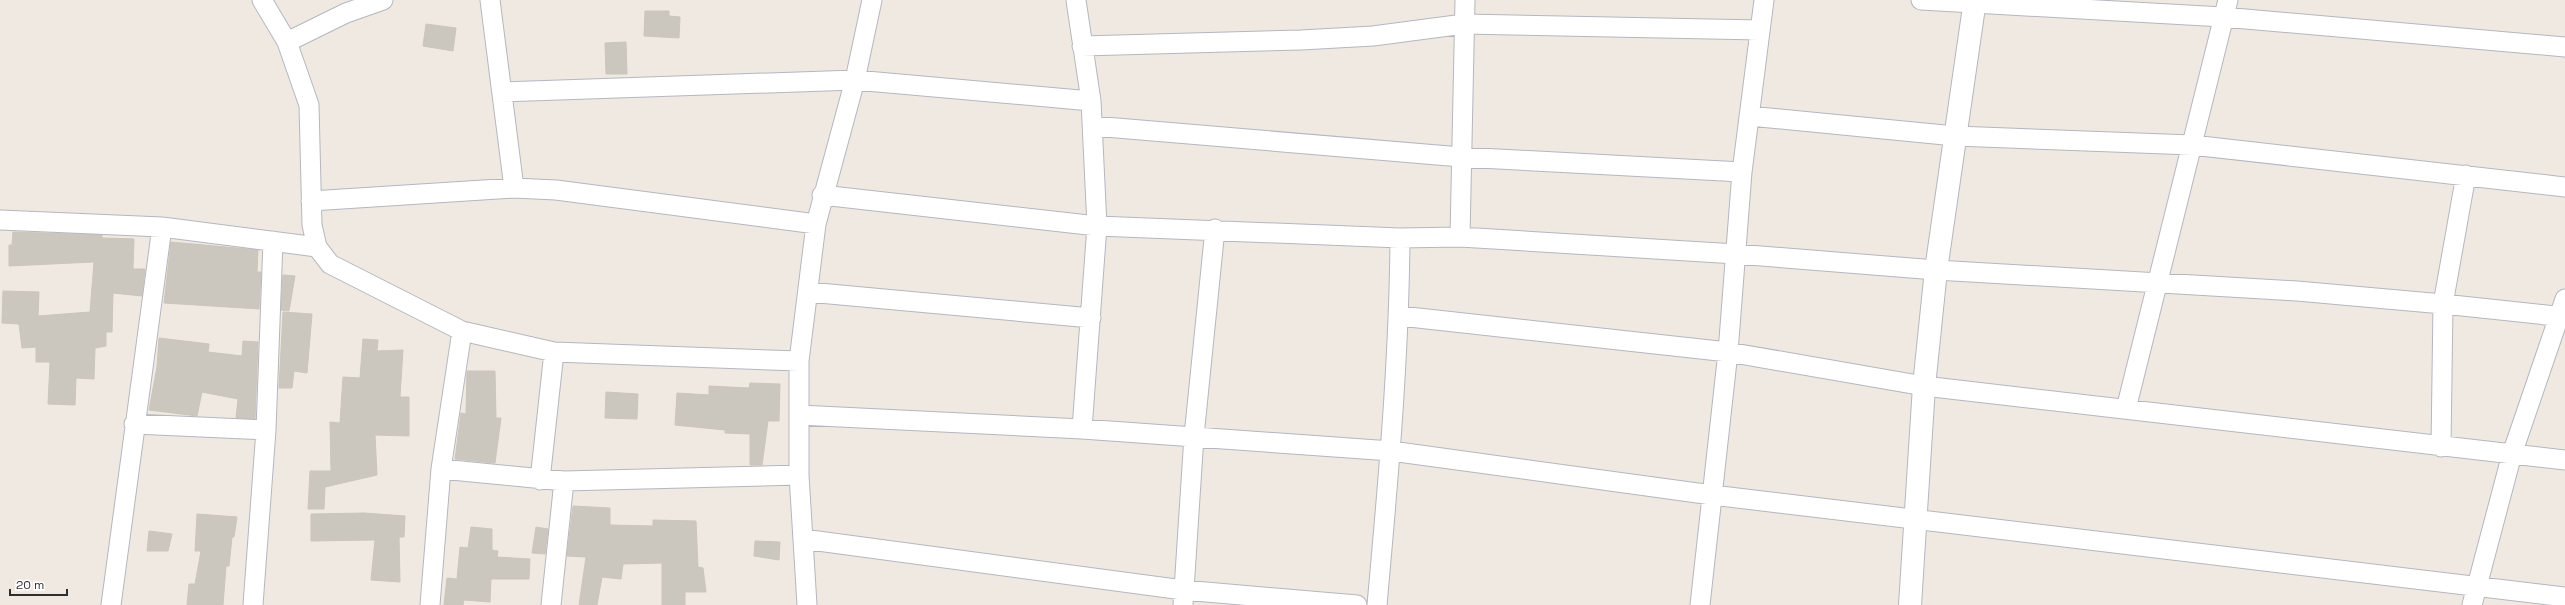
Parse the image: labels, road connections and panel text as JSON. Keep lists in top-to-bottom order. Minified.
{"scale_bar":"20 m"}
